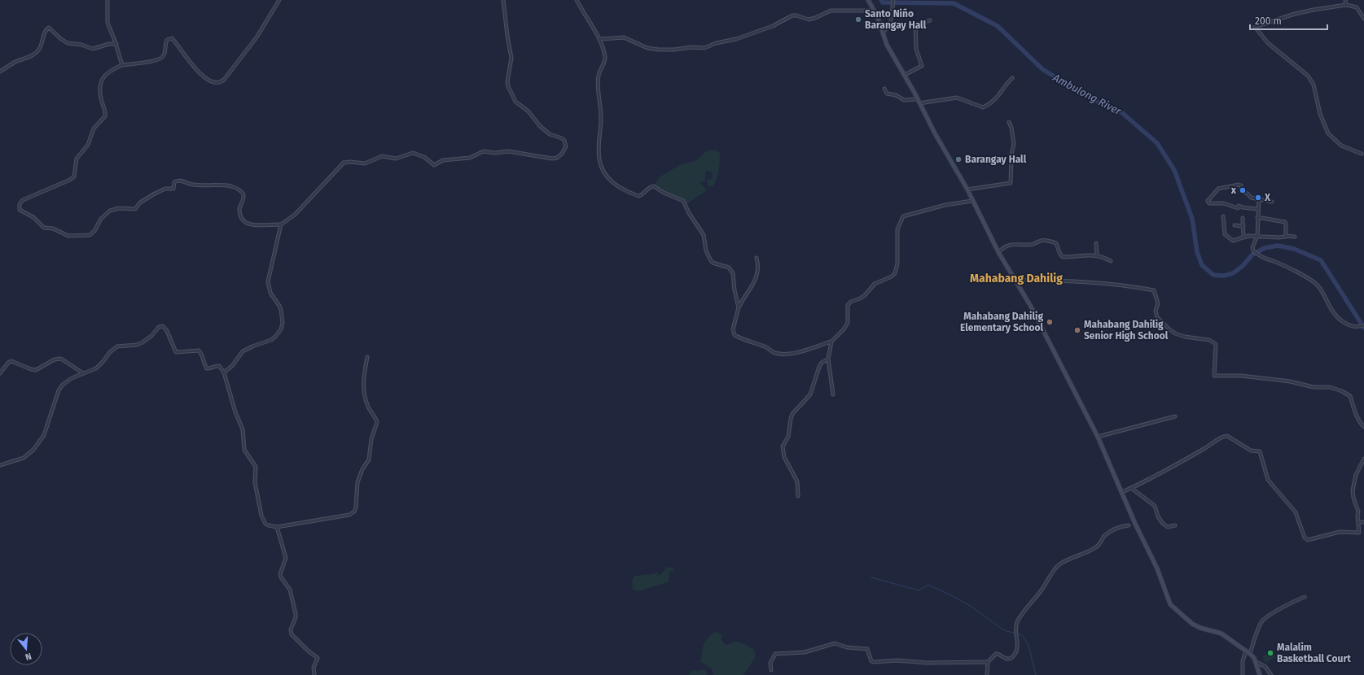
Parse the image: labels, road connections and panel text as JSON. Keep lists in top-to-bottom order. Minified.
{"districts":["Mahabang Dahilig"],"water":["Ambulong River"],"places":["Santo Niño Barangay Hall","Barangay Hall","x","X","Mahabang Dahilig Elementary School","Mahabang Dahilig Senior High School","Malalim Basketball Court"],"scale_bar":"200 m","north":"bottom"}
